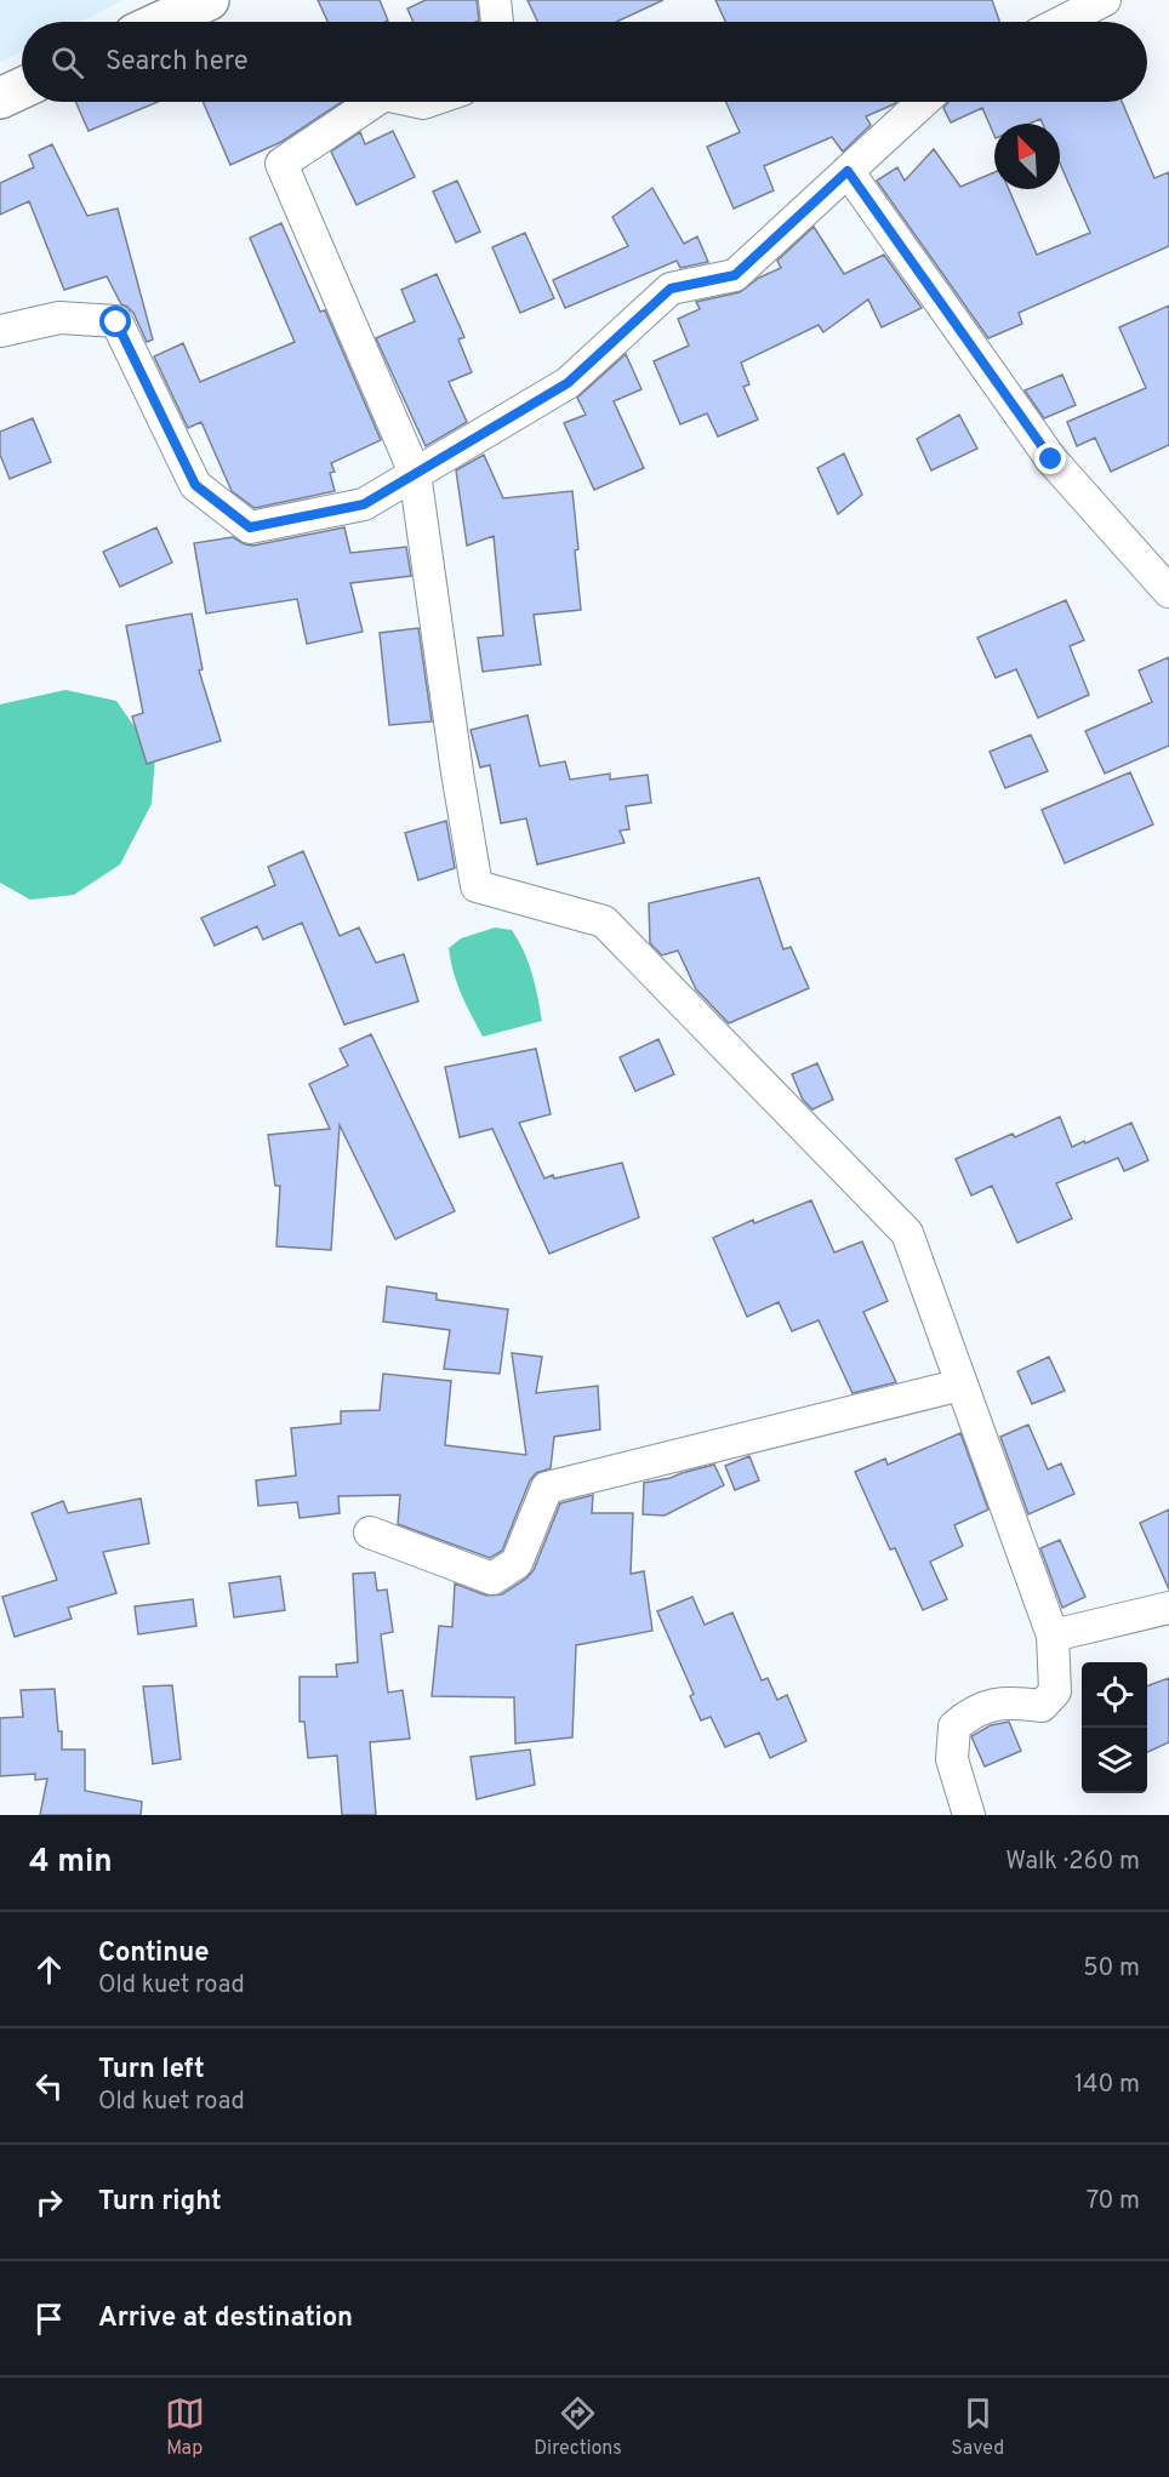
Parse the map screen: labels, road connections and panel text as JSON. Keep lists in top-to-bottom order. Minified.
{"north":"top left","page":{"search":"Search here","heading":["4 min","Walk · 260 m"],"list":[["Continue","Old kuet road","50 m"],["Turn left","Old kuet road","140 m"],["Turn right","70 m"],"Arrive at destination"],"nav":["Map","Directions","Saved"]}}
